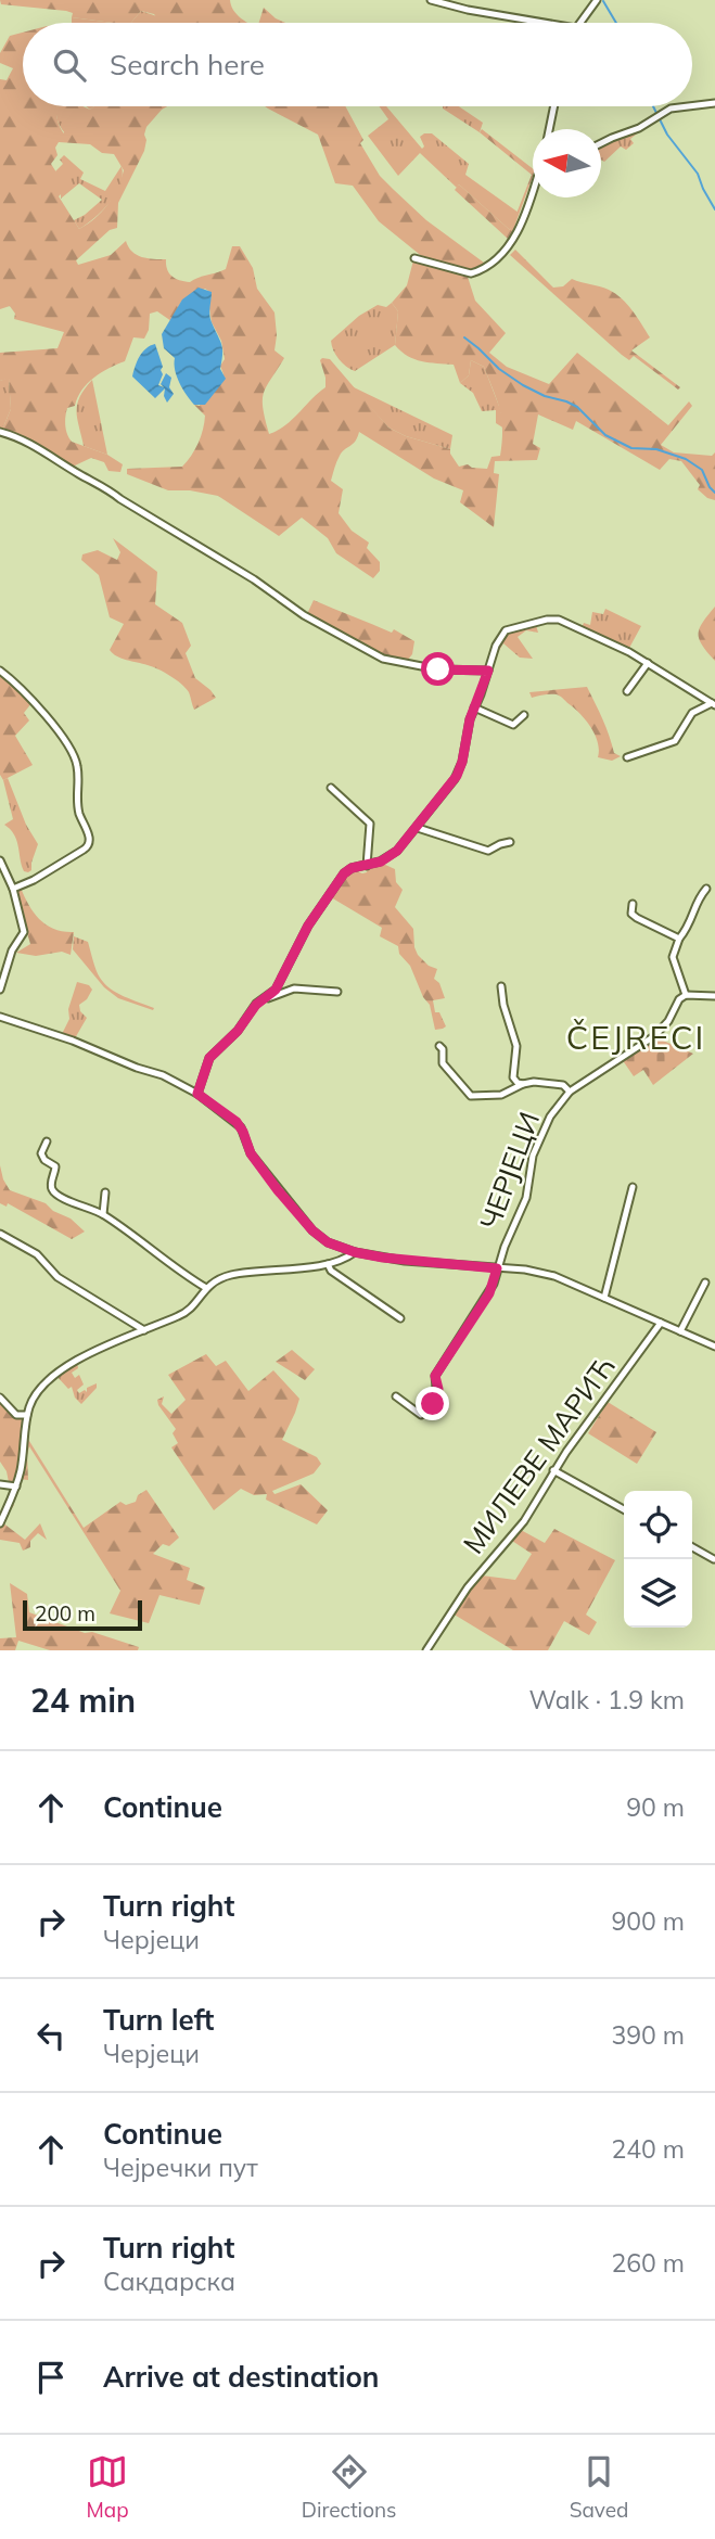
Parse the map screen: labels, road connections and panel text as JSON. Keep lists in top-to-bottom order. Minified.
{"streets":{"street":["ЧЕРЈЕЦИ","МИЛЕВЕ МAРИЋ"]},"districts":["ČEJRECI"],"scale_bar":"200 m","north":"left","page":{"search":"Search here","scale":"200 m","heading":["24 min","Walk · 1.9 km"],"list":[["Continue","90 m"],["Turn right","Черјеци","900 m"],["Turn left","Черјеци","390 m"],["Continue","Чејречки пут","240 m"],["Turn right","Сакдарска","260 m"],"Arrive at destination"],"nav":["Map","Directions","Saved"]}}
